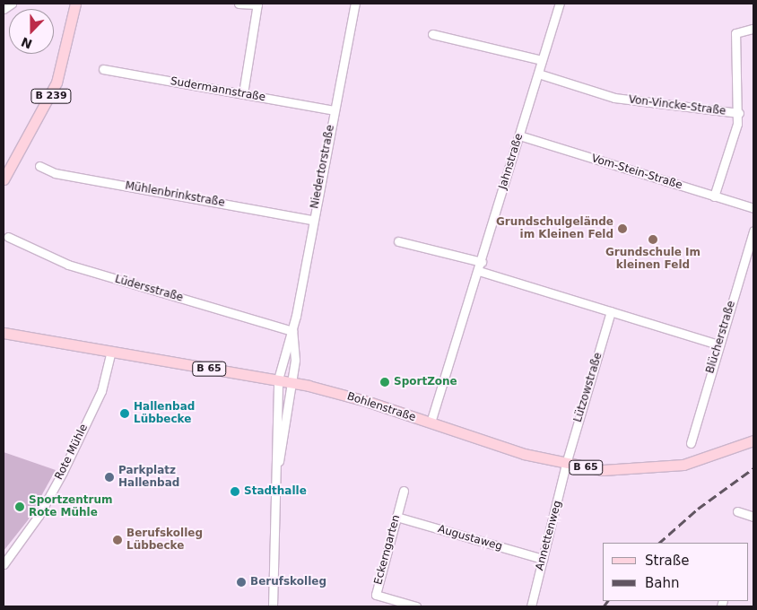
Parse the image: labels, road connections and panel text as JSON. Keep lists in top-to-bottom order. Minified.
{"streets":{"main road":["B 239","B 65","Bohlenstraße"],"street":["Sudermannstraße","Von-Vincke-Straße","Jahnstraße","Niedertorstraße","Vom-Stein-Straße","Mühlenbrinkstraße","Lüdersstraße","Blücherstraße","Lützowstraße","Rote Mühle","Annettenweg","Augustaweg","Eckerngarten"]},"crossings":[["Sudermannstraße","Niedertorstraße"],["Von-Vincke-Straße","Jahnstraße"],["Jahnstraße","Vom-Stein-Straße"],["Jahnstraße","Bohlenstraße"],["Niedertorstraße","Mühlenbrinkstraße"],["Niedertorstraße","Lüdersstraße"],["Niedertorstraße","Bohlenstraße"],["Lützowstraße","Bohlenstraße"],["Lützowstraße","Annettenweg"],["Bohlenstraße","Rote Mühle"],["Bohlenstraße","Annettenweg"],["Annettenweg","Augustaweg"],["Augustaweg","Eckerngarten"]],"places":["Grundschulgelände im Kleinen Feld","Grundschule Im kleinen Feld","SportZone","Hallenbad Lübbecke","Parkplatz Hallenbad","Stadthalle","Sportzentrum Rote Mühle","Berufskolleg Lübbecke","Berufskolleg"],"legend":["Straße","Bahn"],"north":"bottom"}
